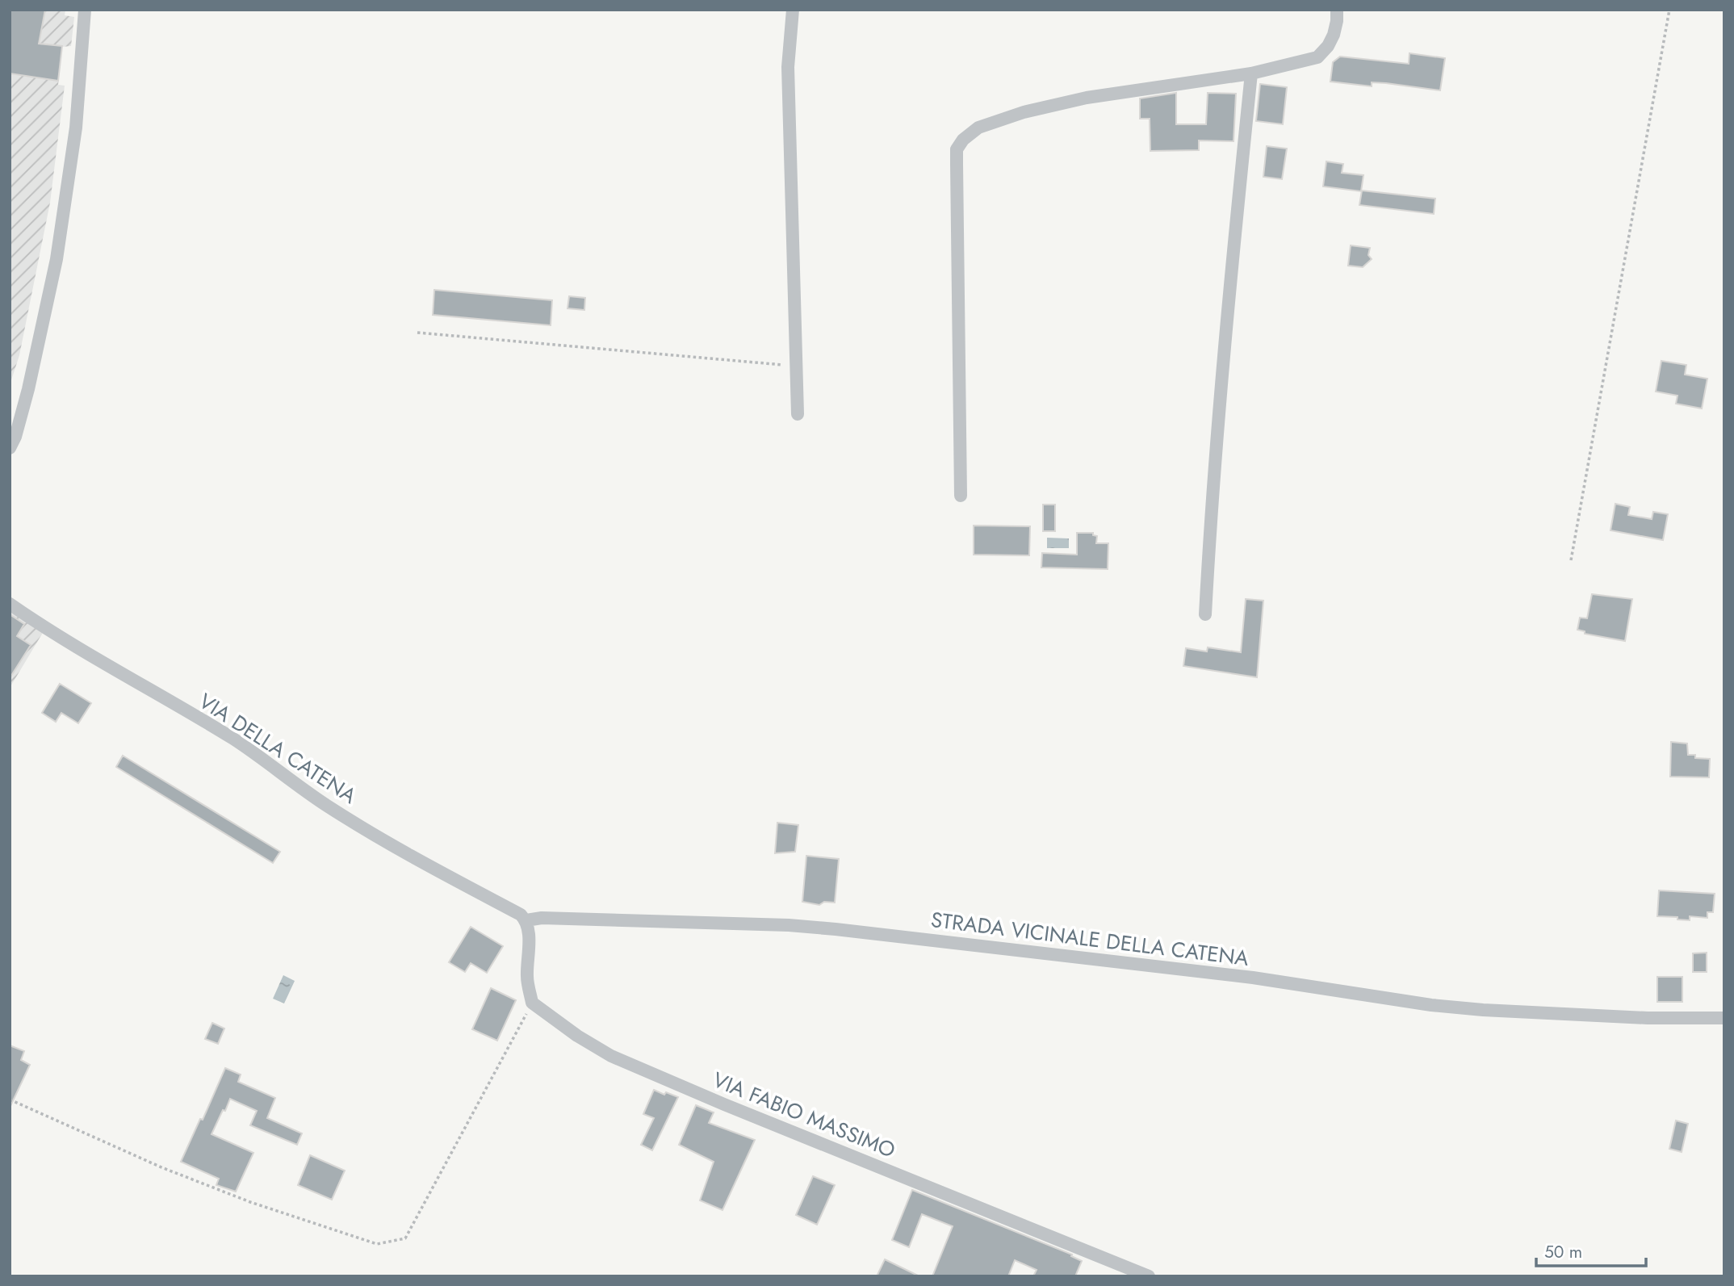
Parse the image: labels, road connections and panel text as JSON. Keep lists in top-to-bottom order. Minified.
{"streets":{"street":["VIA DELLA CATENA","STRADA VICINALE DELLA CATENA","VIA FABIO MASSIMO"]},"crossings":[["VIA DELLA CATENA","STRADA VICINALE DELLA CATENA"]],"scale_bar":"50 m"}
